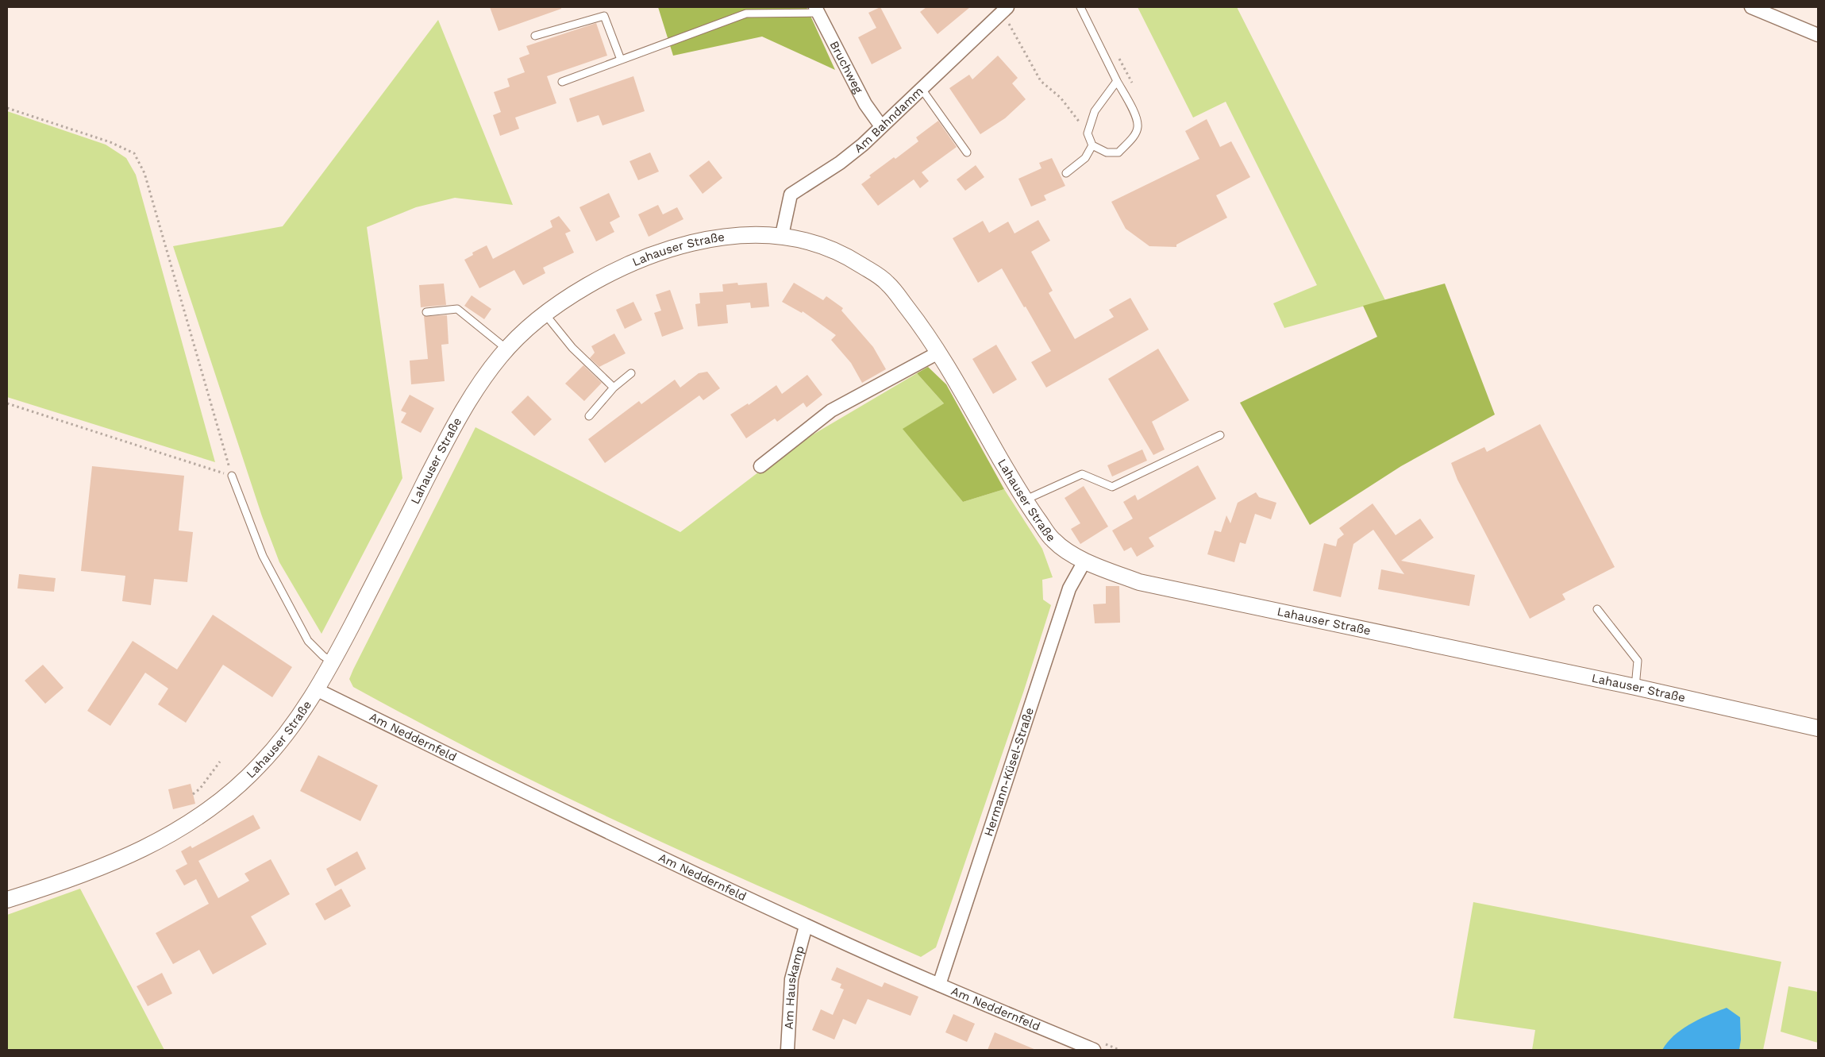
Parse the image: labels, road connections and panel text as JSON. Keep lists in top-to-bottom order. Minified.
{"streets":{"street":["Bruchweg","Am Bahndamm","Lahauser Straße","Am Neddernfeld","Hermann-Küsel-Straße","Am Hauskamp"]},"crossings":[["Bruchweg","Am Bahndamm"],["Am Bahndamm","Lahauser Straße"],["Lahauser Straße","Am Neddernfeld"],["Lahauser Straße","Hermann-Küsel-Straße"],["Am Neddernfeld","Hermann-Küsel-Straße"],["Am Neddernfeld","Am Hauskamp"]]}
